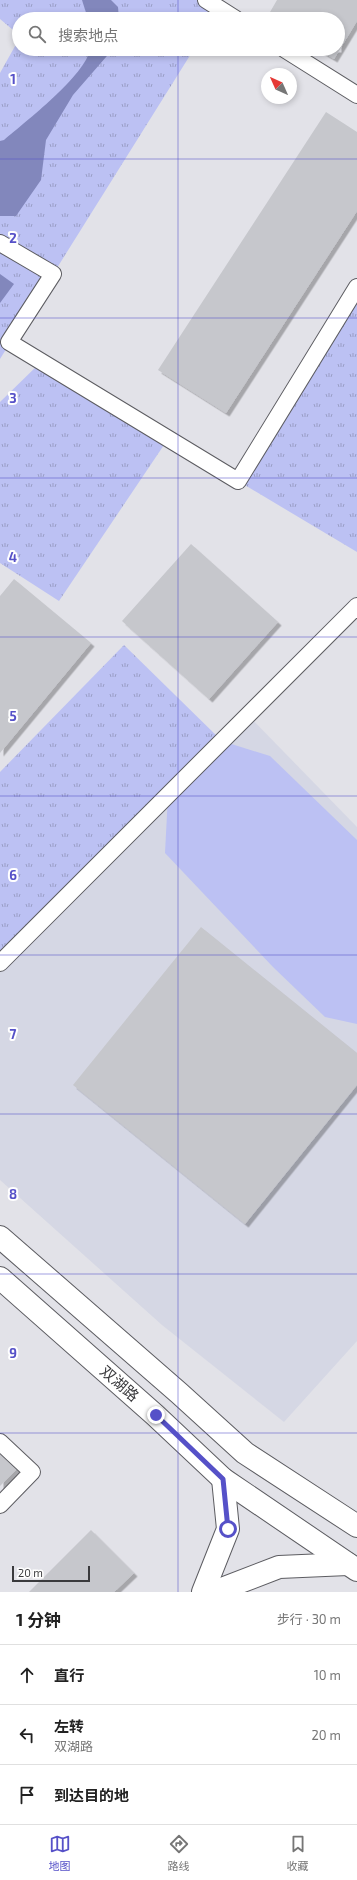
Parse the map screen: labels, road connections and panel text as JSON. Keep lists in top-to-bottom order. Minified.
{"streets":{"main road":["双湖路"]},"scale_bar":"20 m","north":"top left","page":{"search":"搜索地点","scale":"20 m","heading":["1 分钟","步行 · 30 m"],"list":[["直行","10 m"],["左转","双湖路","20 m"],"到达目的地"],"nav":["地图","路线","收藏"]},"grid":{"rows":["1","2","3","4","5","6","7","8","9"]}}
